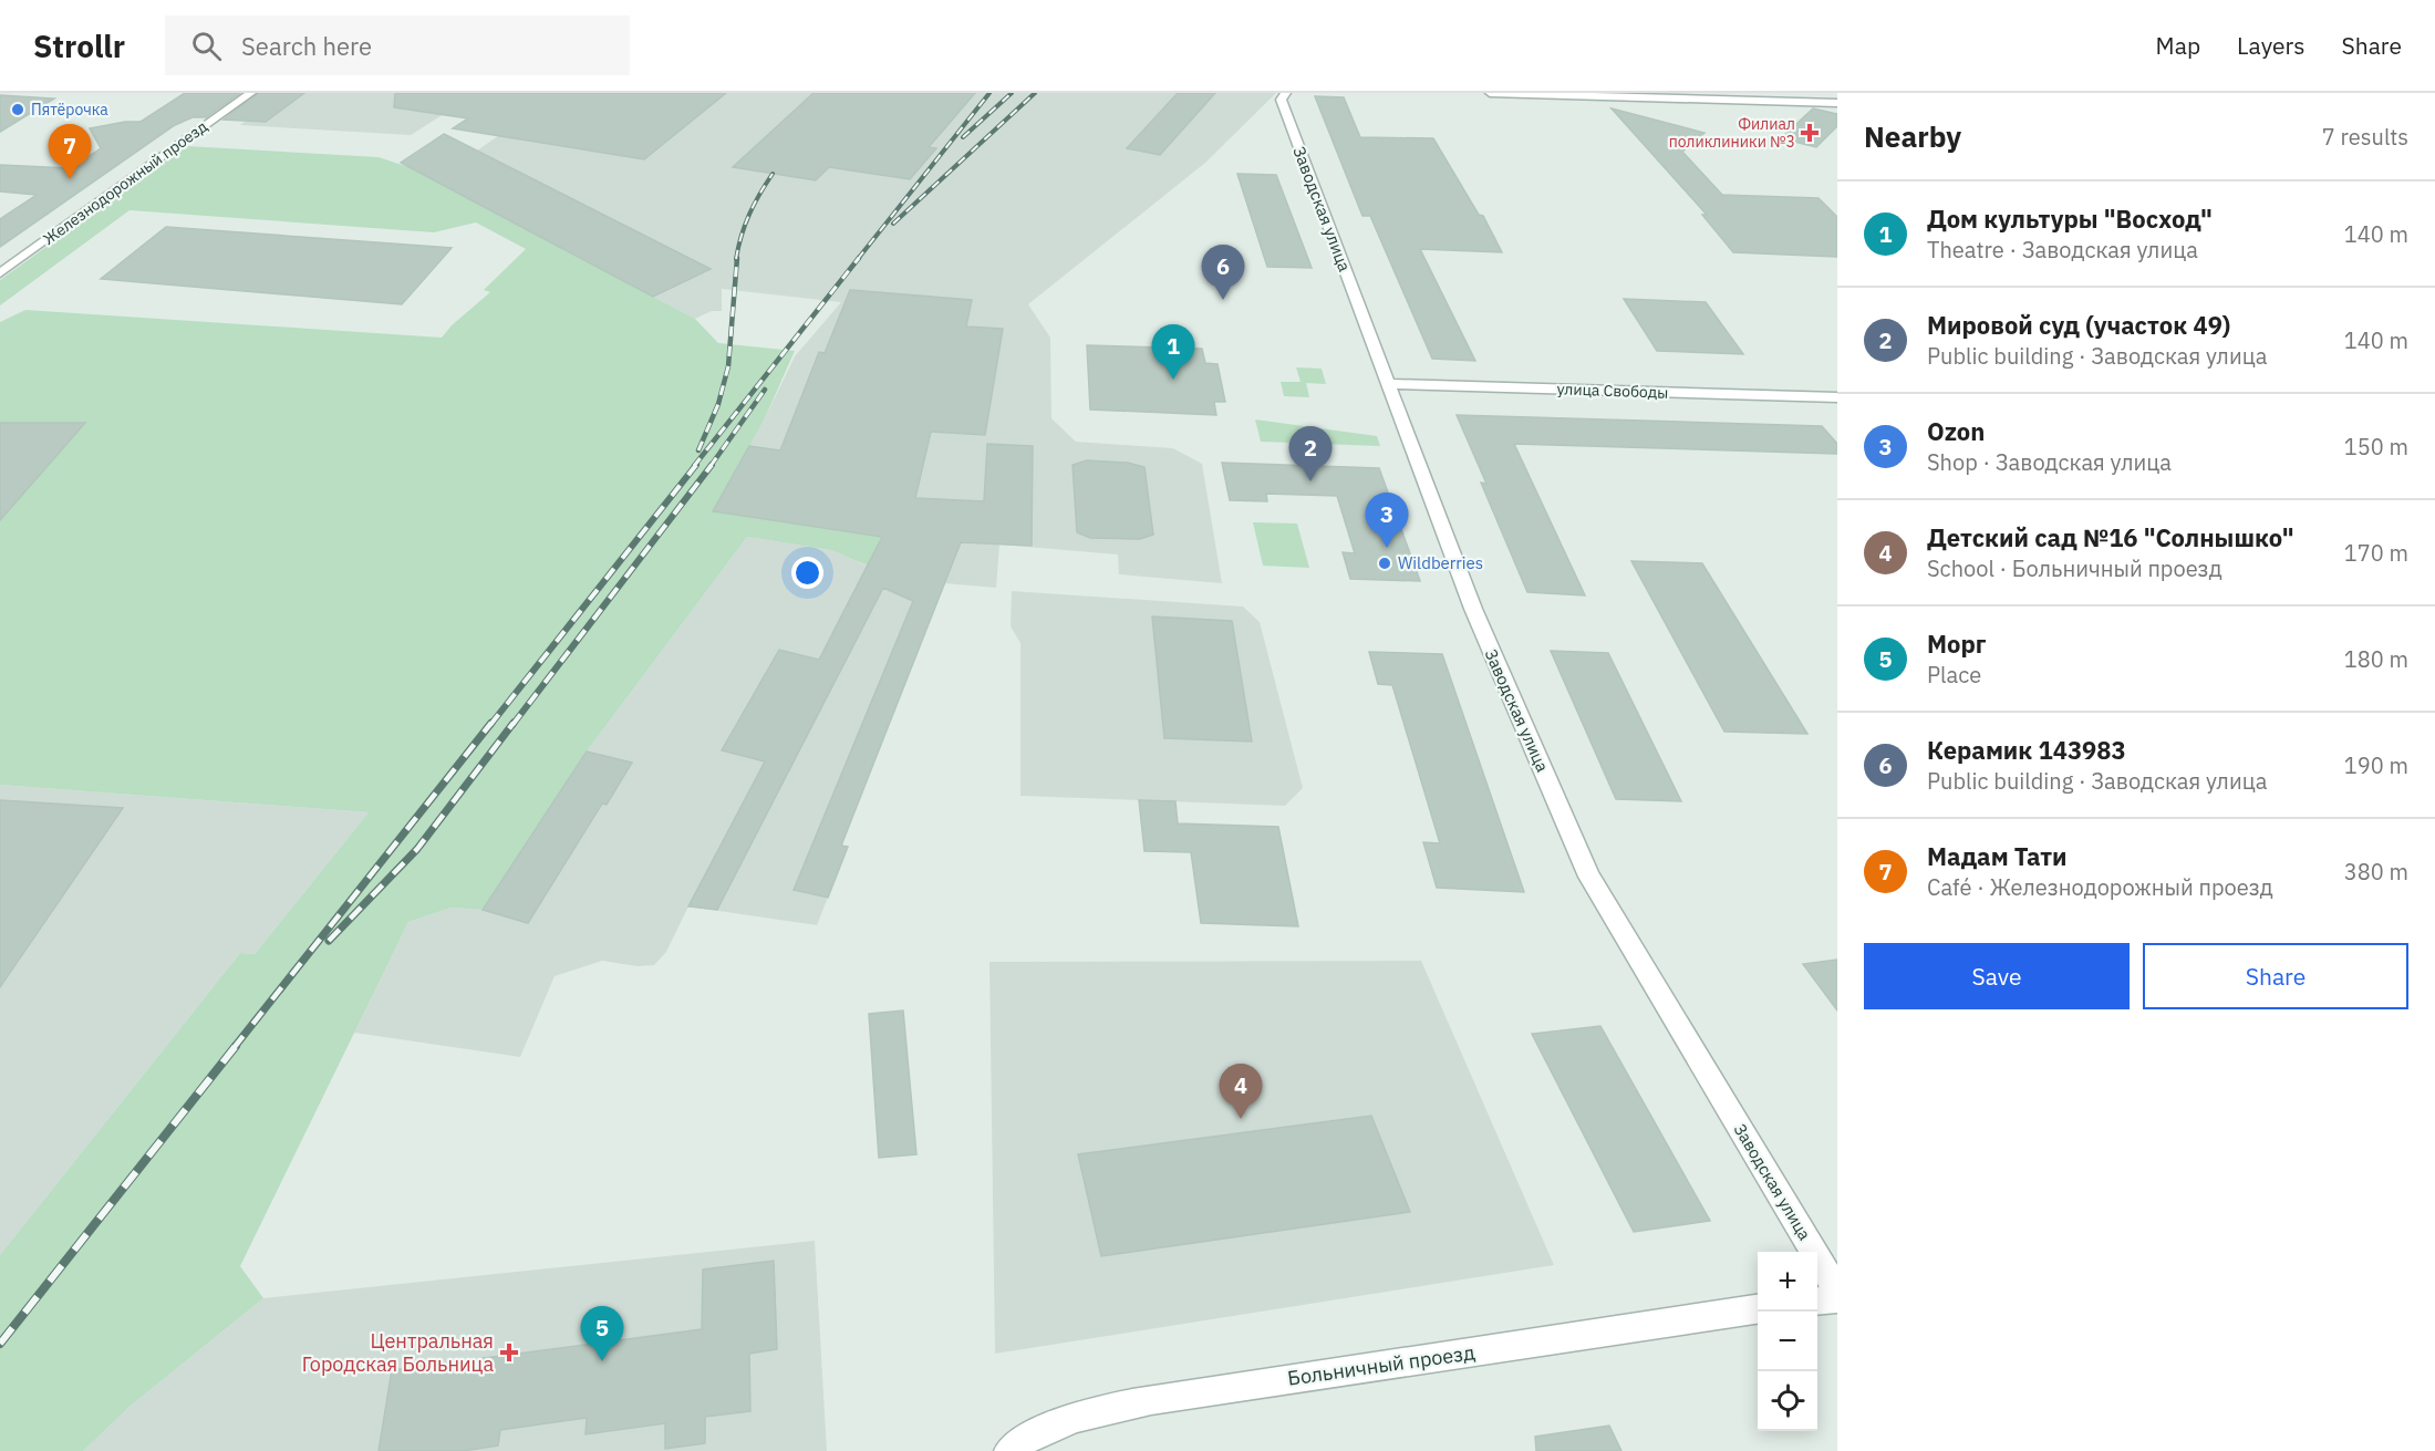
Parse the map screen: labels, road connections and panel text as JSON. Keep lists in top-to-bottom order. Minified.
{"streets":{"street":["Железнодорожный проезд","Заводская улица","улица Свободы","Больничный проезд"]},"crossings":[["Заводская улица","улица Свободы"]],"places":{"other":["Пятёрочка","Wildberries"],"health":["Филиал поликлиники №3","Центральная Городская Больница"]},"page":{"header":"Strollr","search":"Search here","nav":["Map","Layers","Share"],"heading":["Nearby","7 results"],"pins":["7","6","1","2","3","4","5"],"list":[{"mark":"1","name":"Дом культуры \"Восход\"","note":"Theatre · Заводская улица","value":"140 m"},{"mark":"2","name":"Мировой суд (участок 49)","note":"Public building · Заводская улица","value":"140 m"},{"mark":"3","name":"Ozon","note":"Shop · Заводская улица","value":"150 m"},{"mark":"4","name":"Детский сад №16 \"Солнышко\"","note":"School · Больничный проезд","value":"170 m"},{"mark":"5","name":"Морг","note":"Place","value":"180 m"},{"mark":"6","name":"Керамик 143983","note":"Public building · Заводская улица","value":"190 m"},{"mark":"7","name":"Мадам Тати","note":"Café · Железнодорожный проезд","value":"380 m"}],"buttons":["Save","Share"],"map_buttons":["+","−"]}}
